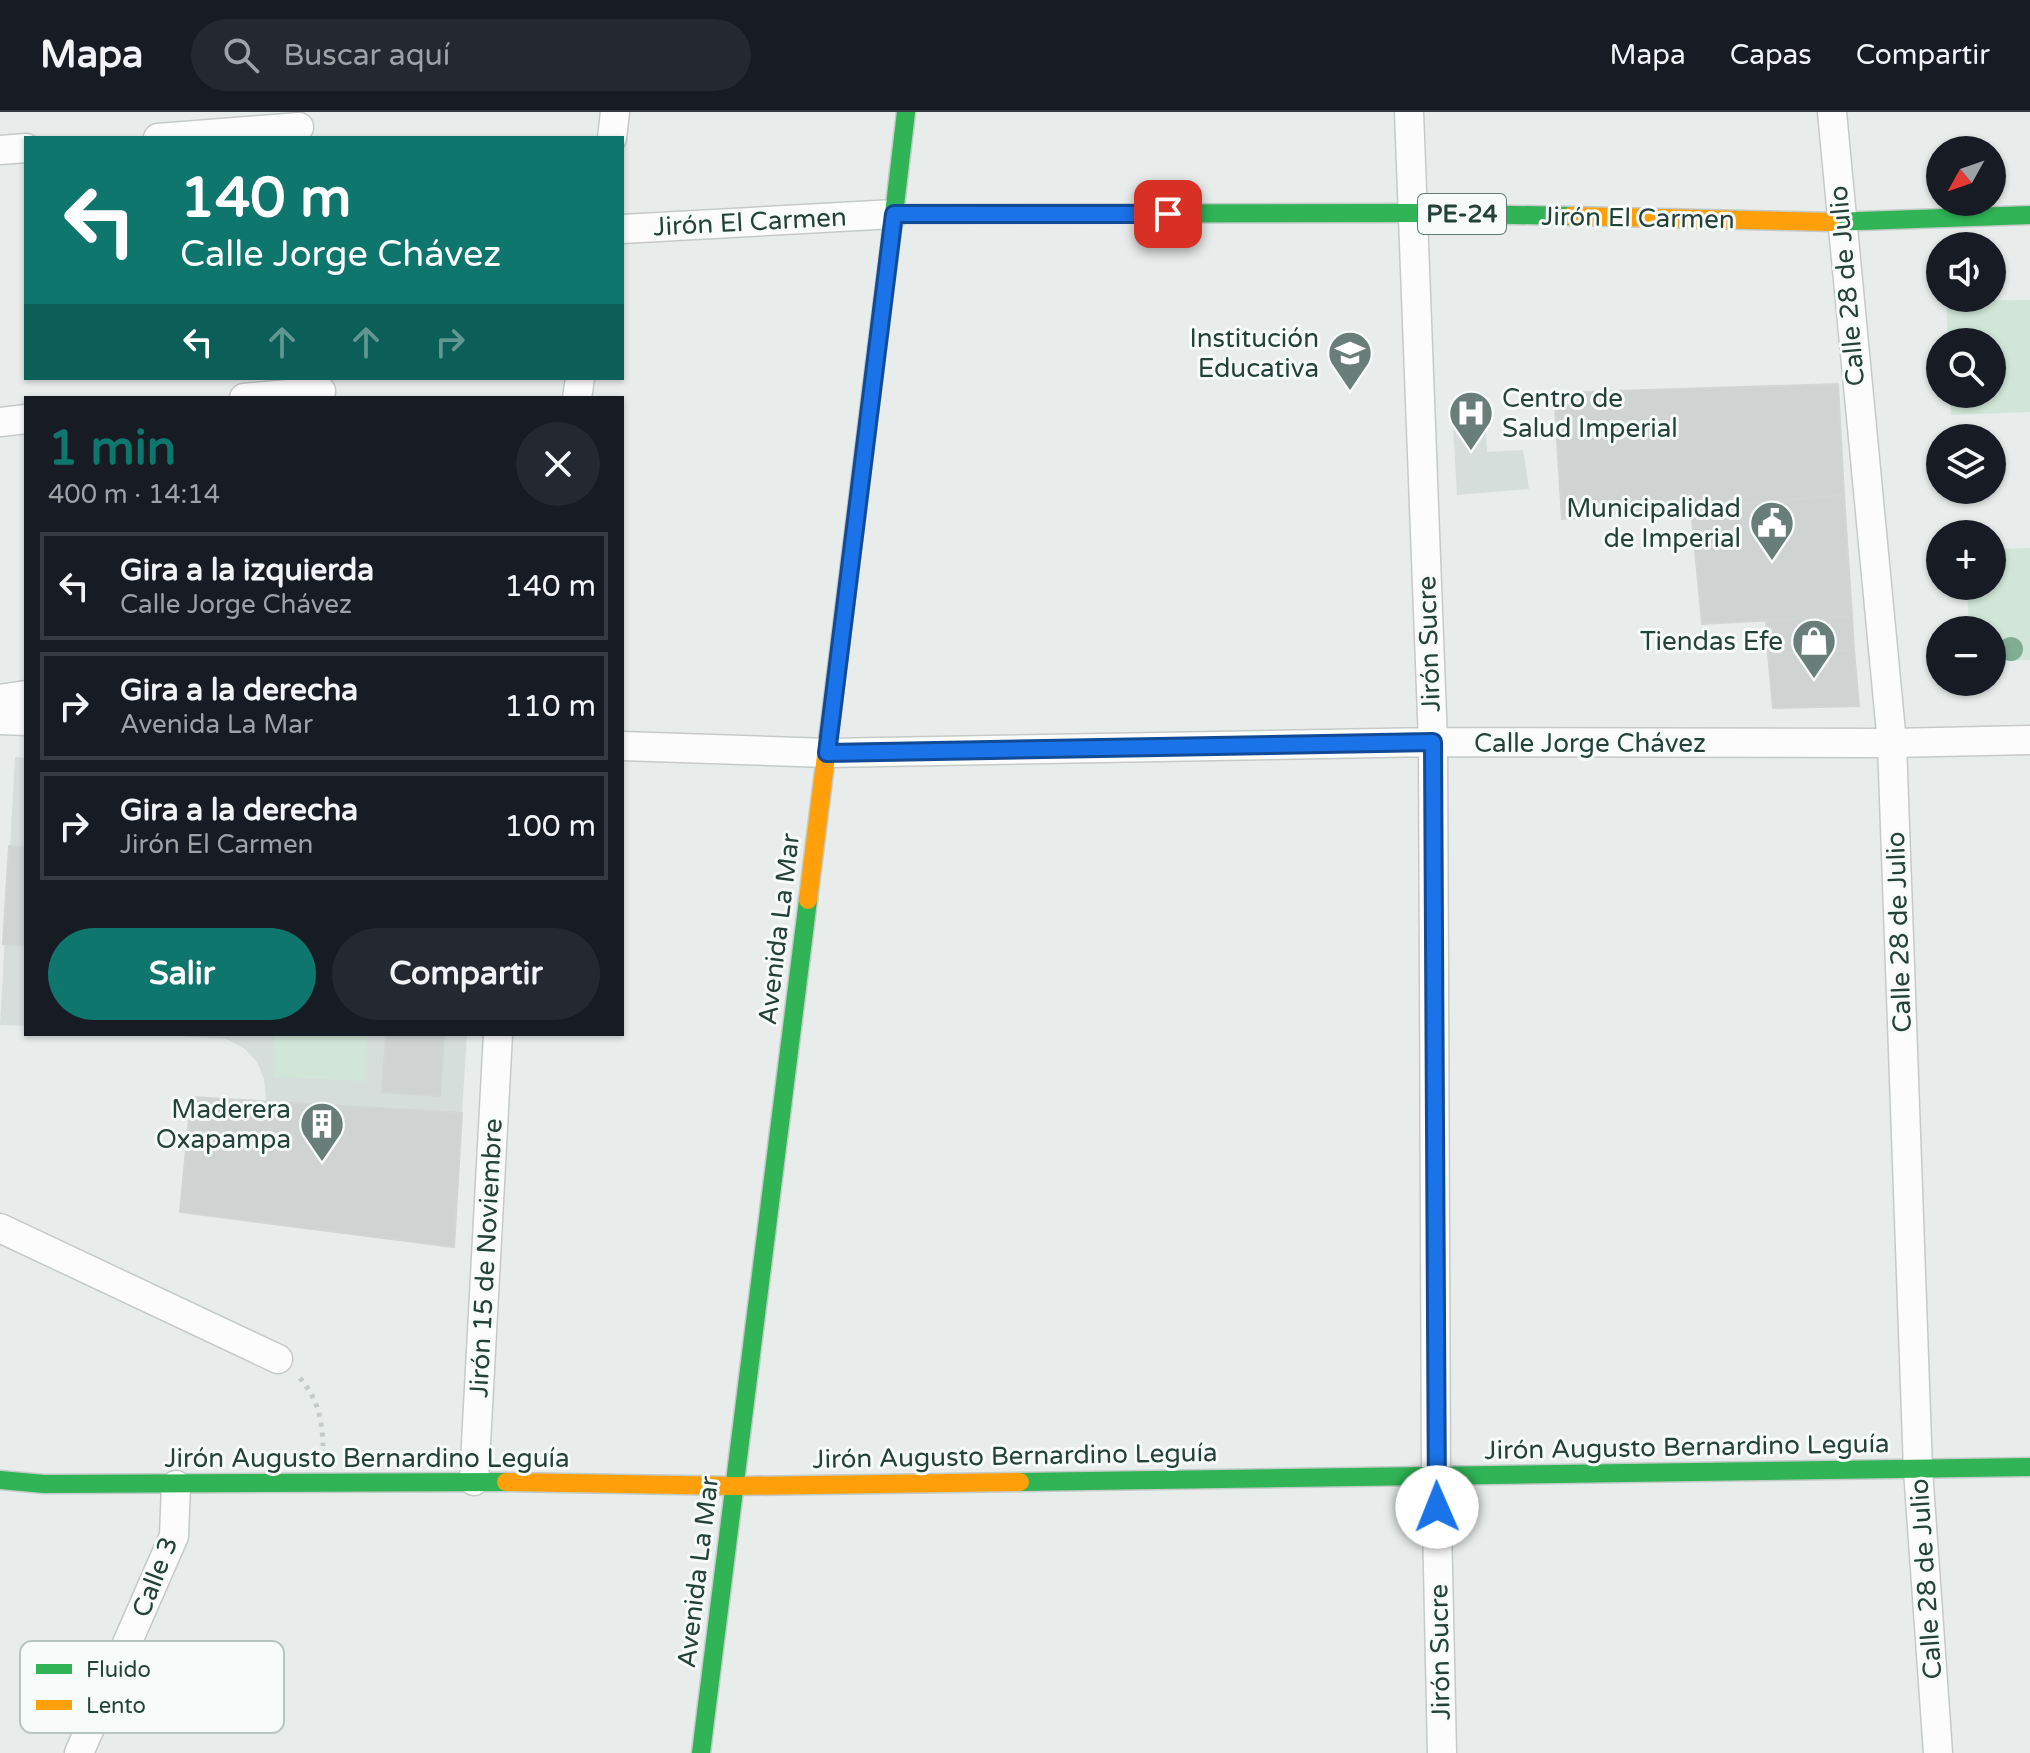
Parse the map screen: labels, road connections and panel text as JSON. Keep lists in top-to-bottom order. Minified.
{"streets":{"main road":["PE-24","Jirón El Carmen","Avenida La Mar","Jirón Augusto Bernardino Leguía"],"street":["Calle 28 de Julio","Jirón Sucre","Calle Jorge Chávez","Jirón 15 de Noviembre","Calle 3"]},"crossings":[["Jirón El Carmen","Calle 28 de Julio"],["Jirón El Carmen","Jirón Sucre"],["Jirón El Carmen","Avenida La Mar"],["Calle 28 de Julio","Calle Jorge Chávez"],["Calle 28 de Julio","Jirón Augusto Bernardino Leguía"],["Jirón Sucre","Calle Jorge Chávez"],["Jirón Sucre","Jirón Augusto Bernardino Leguía"],["Calle Jorge Chávez","Avenida La Mar"],["Avenida La Mar","Jirón Augusto Bernardino Leguía"],["Jirón 15 de Noviembre","Jirón Augusto Bernardino Leguía"],["Jirón Augusto Bernardino Leguía","Calle 3"]],"places":{"school or university":["Institución Educativa"],"hospital":["Centro de Salud Imperial"],"public building":["Municipalidad de Imperial"],"shop":["Tiendas Efe"],"building":["Maderera Oxapampa"]},"legend":["Fluido","Lento"],"north":"bottom left","page":{"header":"Mapa","search":"Buscar aquí","nav":["Mapa","Capas","Compartir"],"map_buttons":["+","−"],"turn":["140 m","Calle Jorge Chávez"],"heading":["1 min","400 m · 14:14"],"list":[{"name":"Gira a la izquierda","note":"Calle Jorge Chávez","value":"140 m"},{"name":"Gira a la derecha","note":"Avenida La Mar","value":"110 m"},{"name":"Gira a la derecha","note":"Jirón El Carmen","value":"100 m"}],"buttons":["Salir","Compartir"]}}
